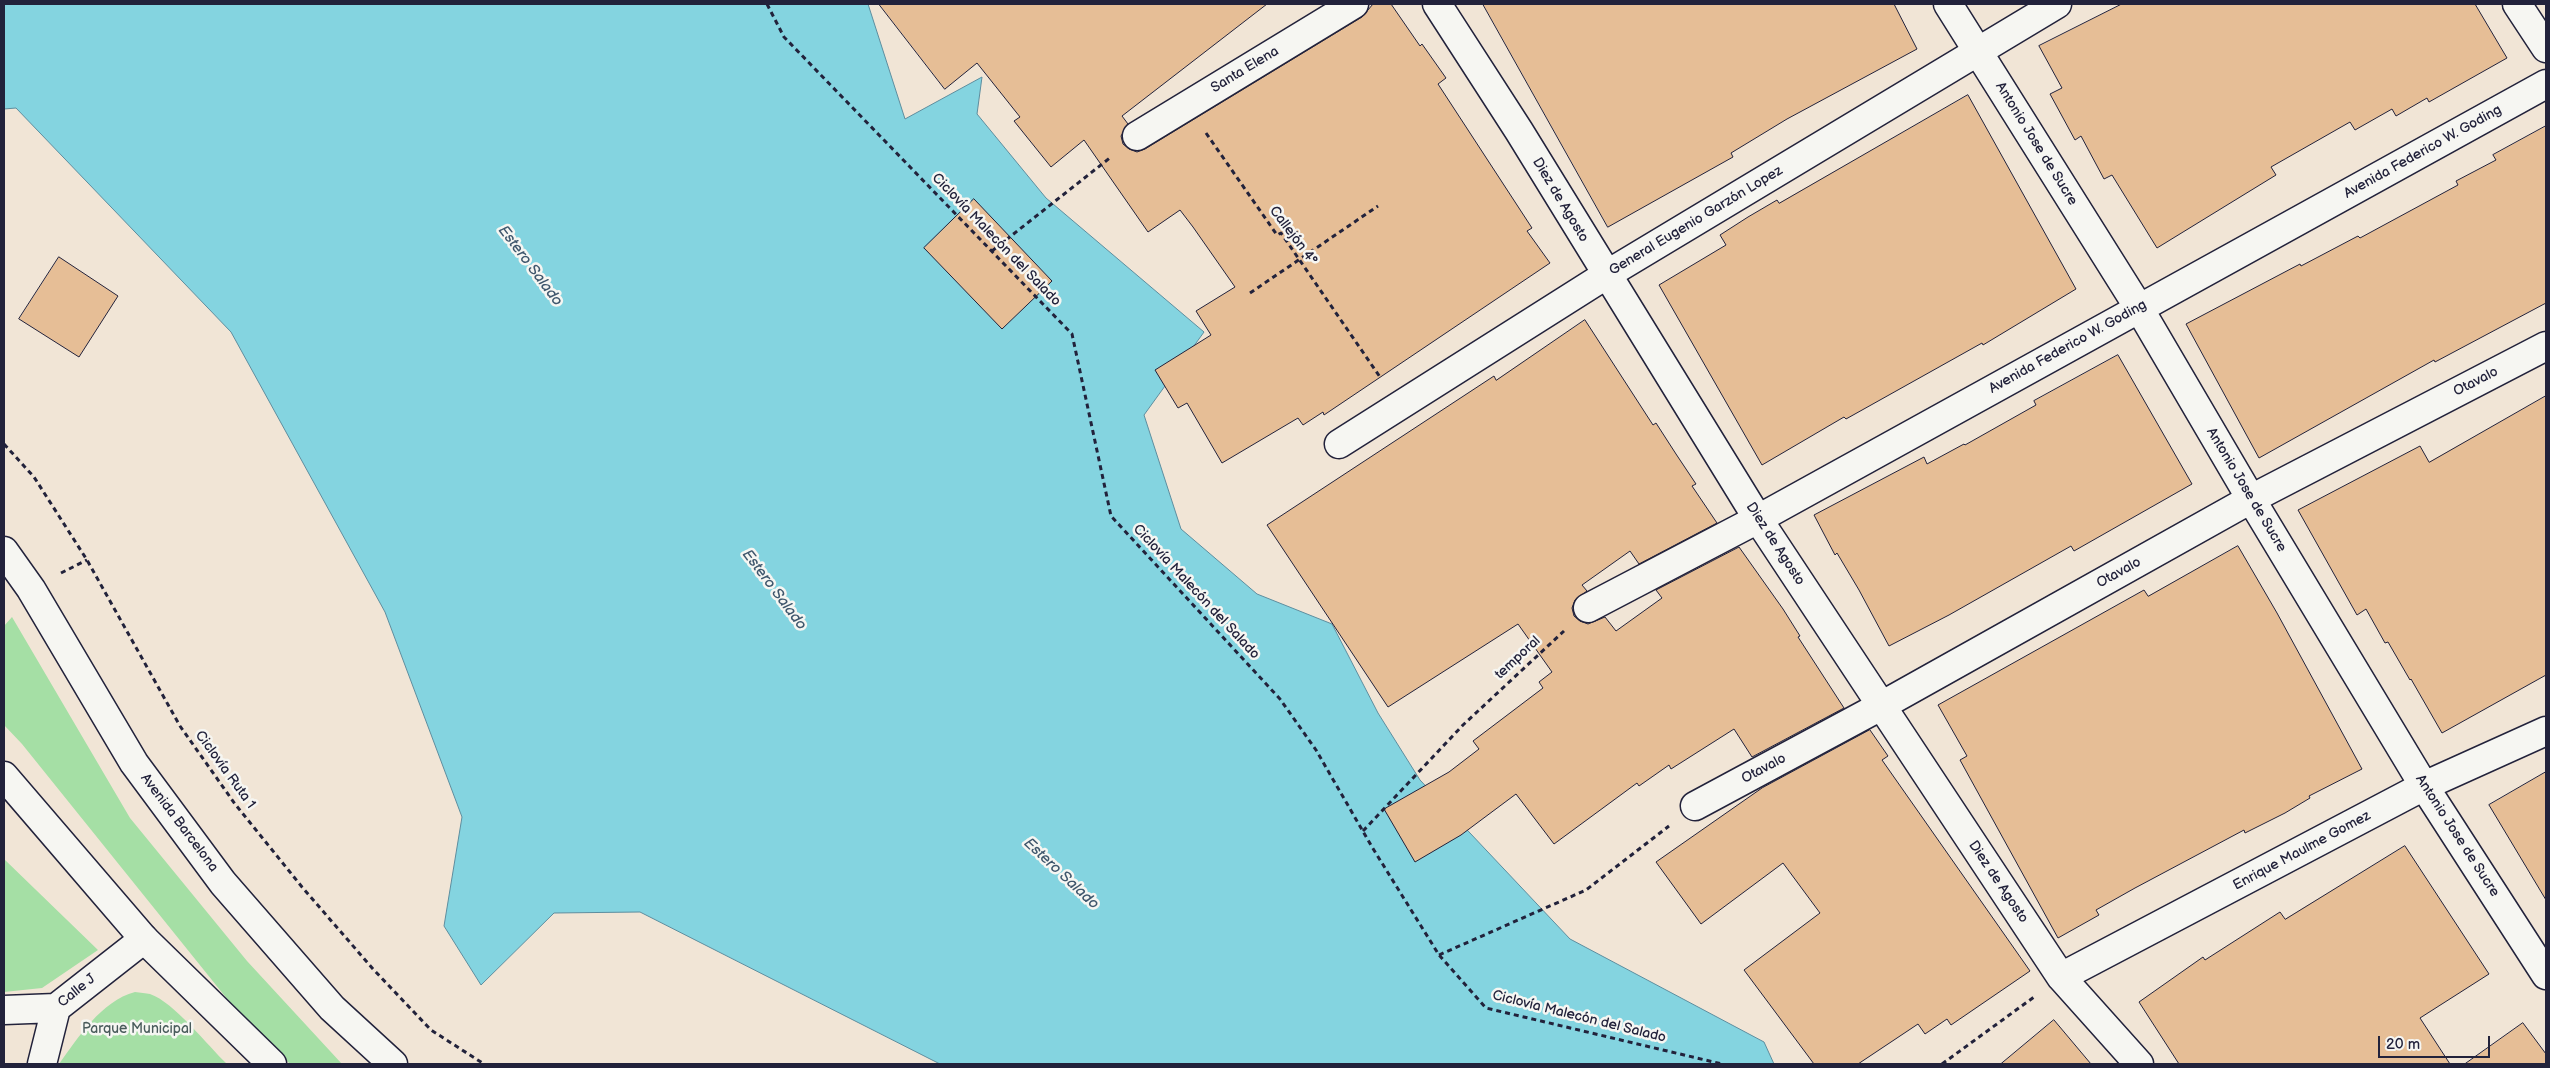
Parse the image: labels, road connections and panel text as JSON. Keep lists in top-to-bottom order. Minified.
{"streets":{"street":["Santa Elena","Antonio Jose de Sucre","Avenida Federico W. Goding","Diez de Agosto","General Eugenio Garzón Lopez","Otavalo","Avenida Barcelona","Enrique Maulme Gomez","Calle J"],"path":["Callejón 4°","Ciclovía Malecón del Salado","temporal","Ciclovía Ruta 1"]},"crossings":[["Santa Elena","Callejón 4°"],["Antonio Jose de Sucre","Avenida Federico W. Goding"],["Antonio Jose de Sucre","General Eugenio Garzón Lopez"],["Antonio Jose de Sucre","Otavalo"],["Antonio Jose de Sucre","Enrique Maulme Gomez"],["Avenida Federico W. Goding","Diez de Agosto"],["Avenida Federico W. Goding","temporal"],["Diez de Agosto","General Eugenio Garzón Lopez"],["Diez de Agosto","Otavalo"],["Diez de Agosto","Enrique Maulme Gomez"],["General Eugenio Garzón Lopez","Callejón 4°"],["Ciclovía Malecón del Salado","temporal"]],"water":["Estero Salado"],"parks":["Parque Municipal"],"scale_bar":"20 m"}
